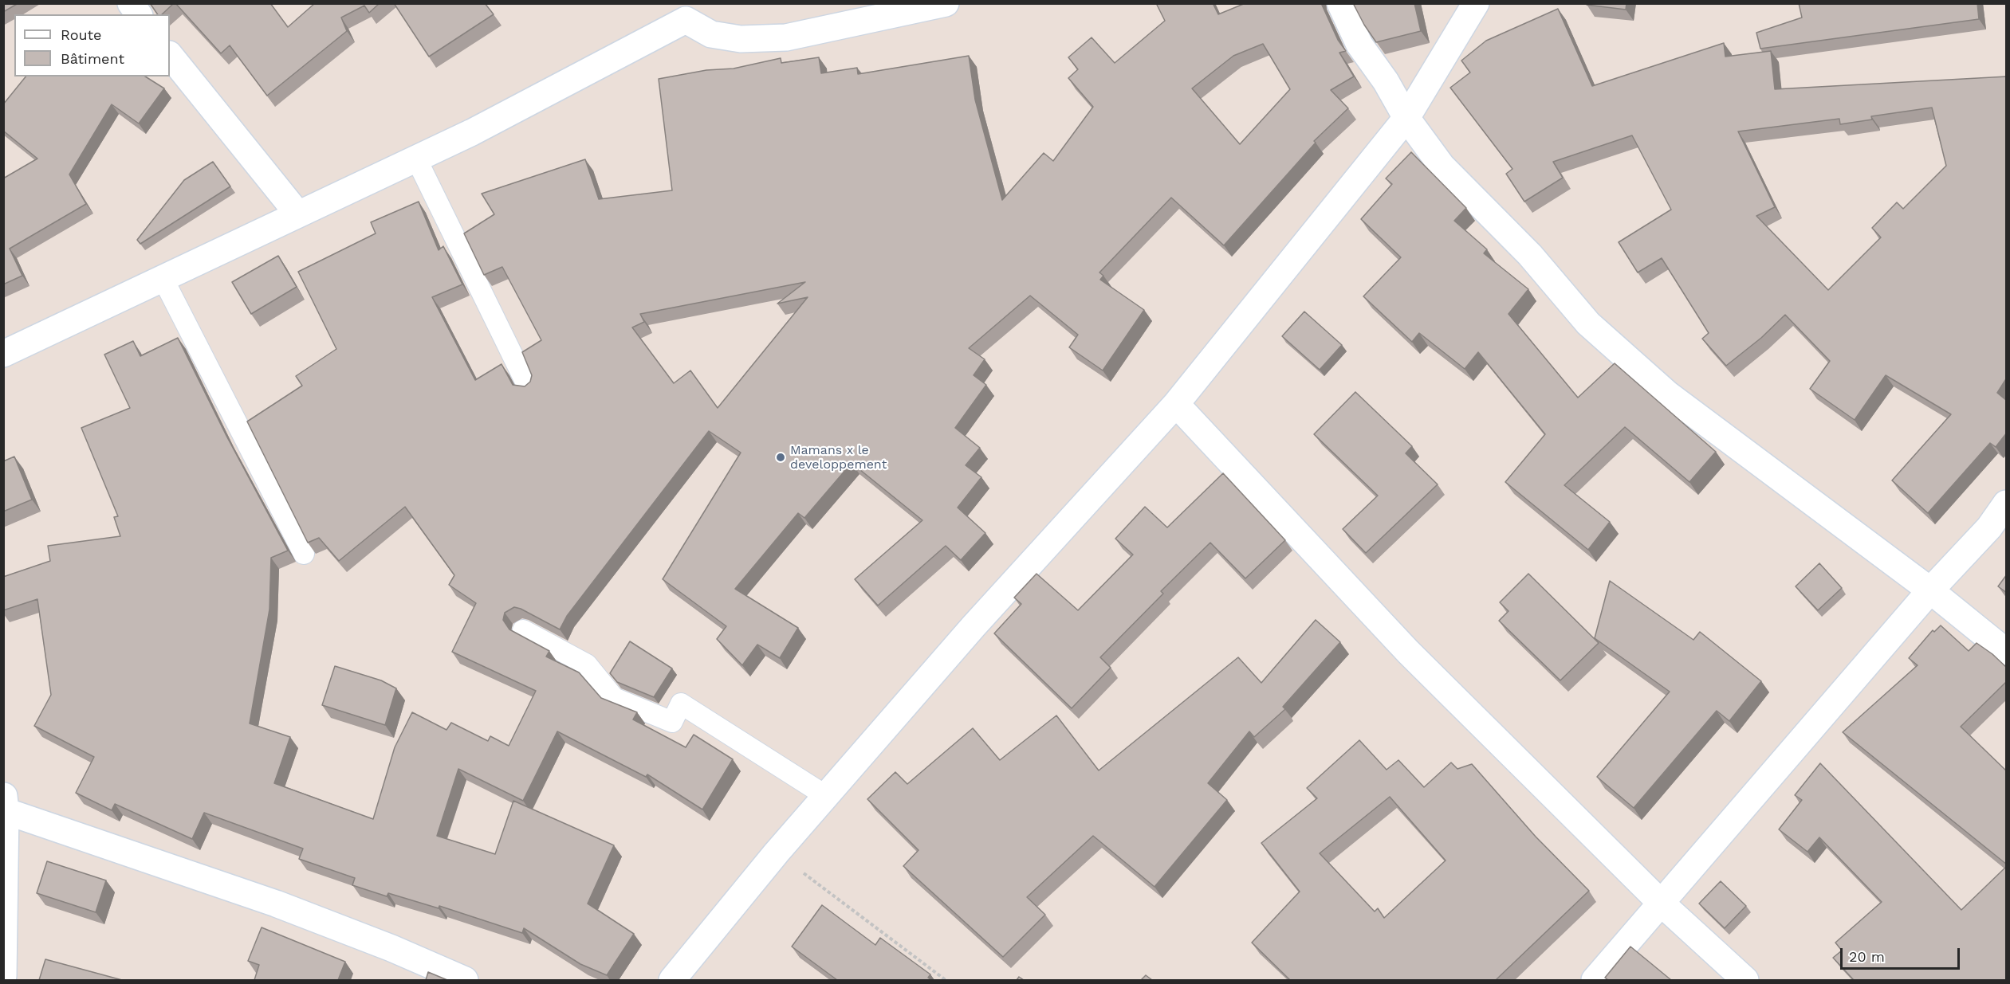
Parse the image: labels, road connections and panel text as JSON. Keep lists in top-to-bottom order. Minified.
{"places":["Mamans x le developpement"],"legend":["Route","Bâtiment"],"scale_bar":"20 m"}
